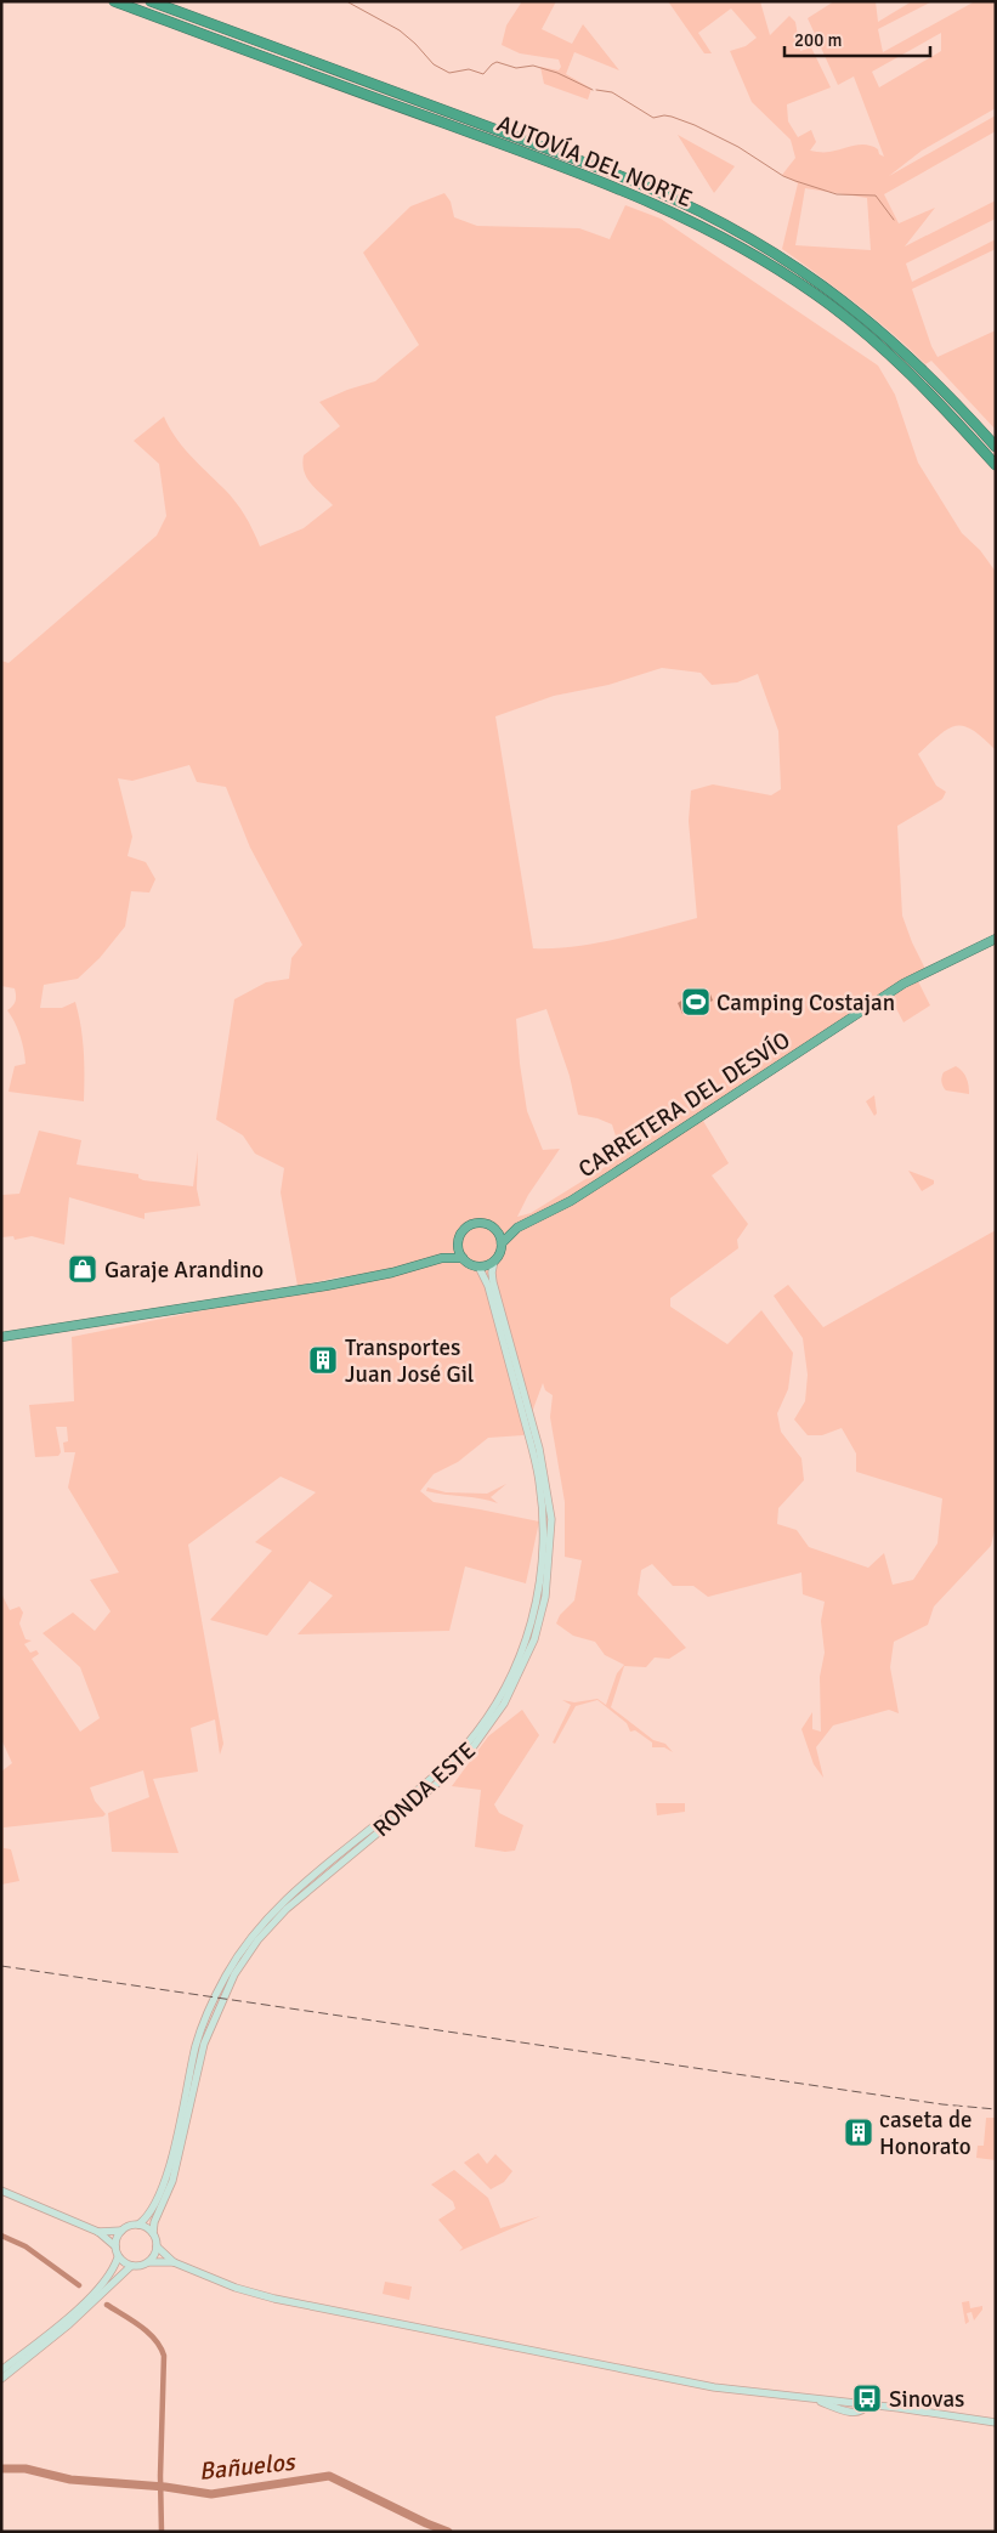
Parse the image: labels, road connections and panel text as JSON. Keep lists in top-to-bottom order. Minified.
{"streets":{"highway":["AUTOVÍA DEL NORTE","CARRETERA DEL DESVÍO"],"main road":["RONDA ESTE"]},"crossings":[["CARRETERA DEL DESVÍO","RONDA ESTE"]],"water":["Bañuelos"],"places":{"sports":["Camping Costajan"],"shop":["Garaje Arandino"],"building":["Transportes Juan José Gil","caseta de Honorato"],"bus stop":["Sinovas"]},"scale_bar":"200 m"}
